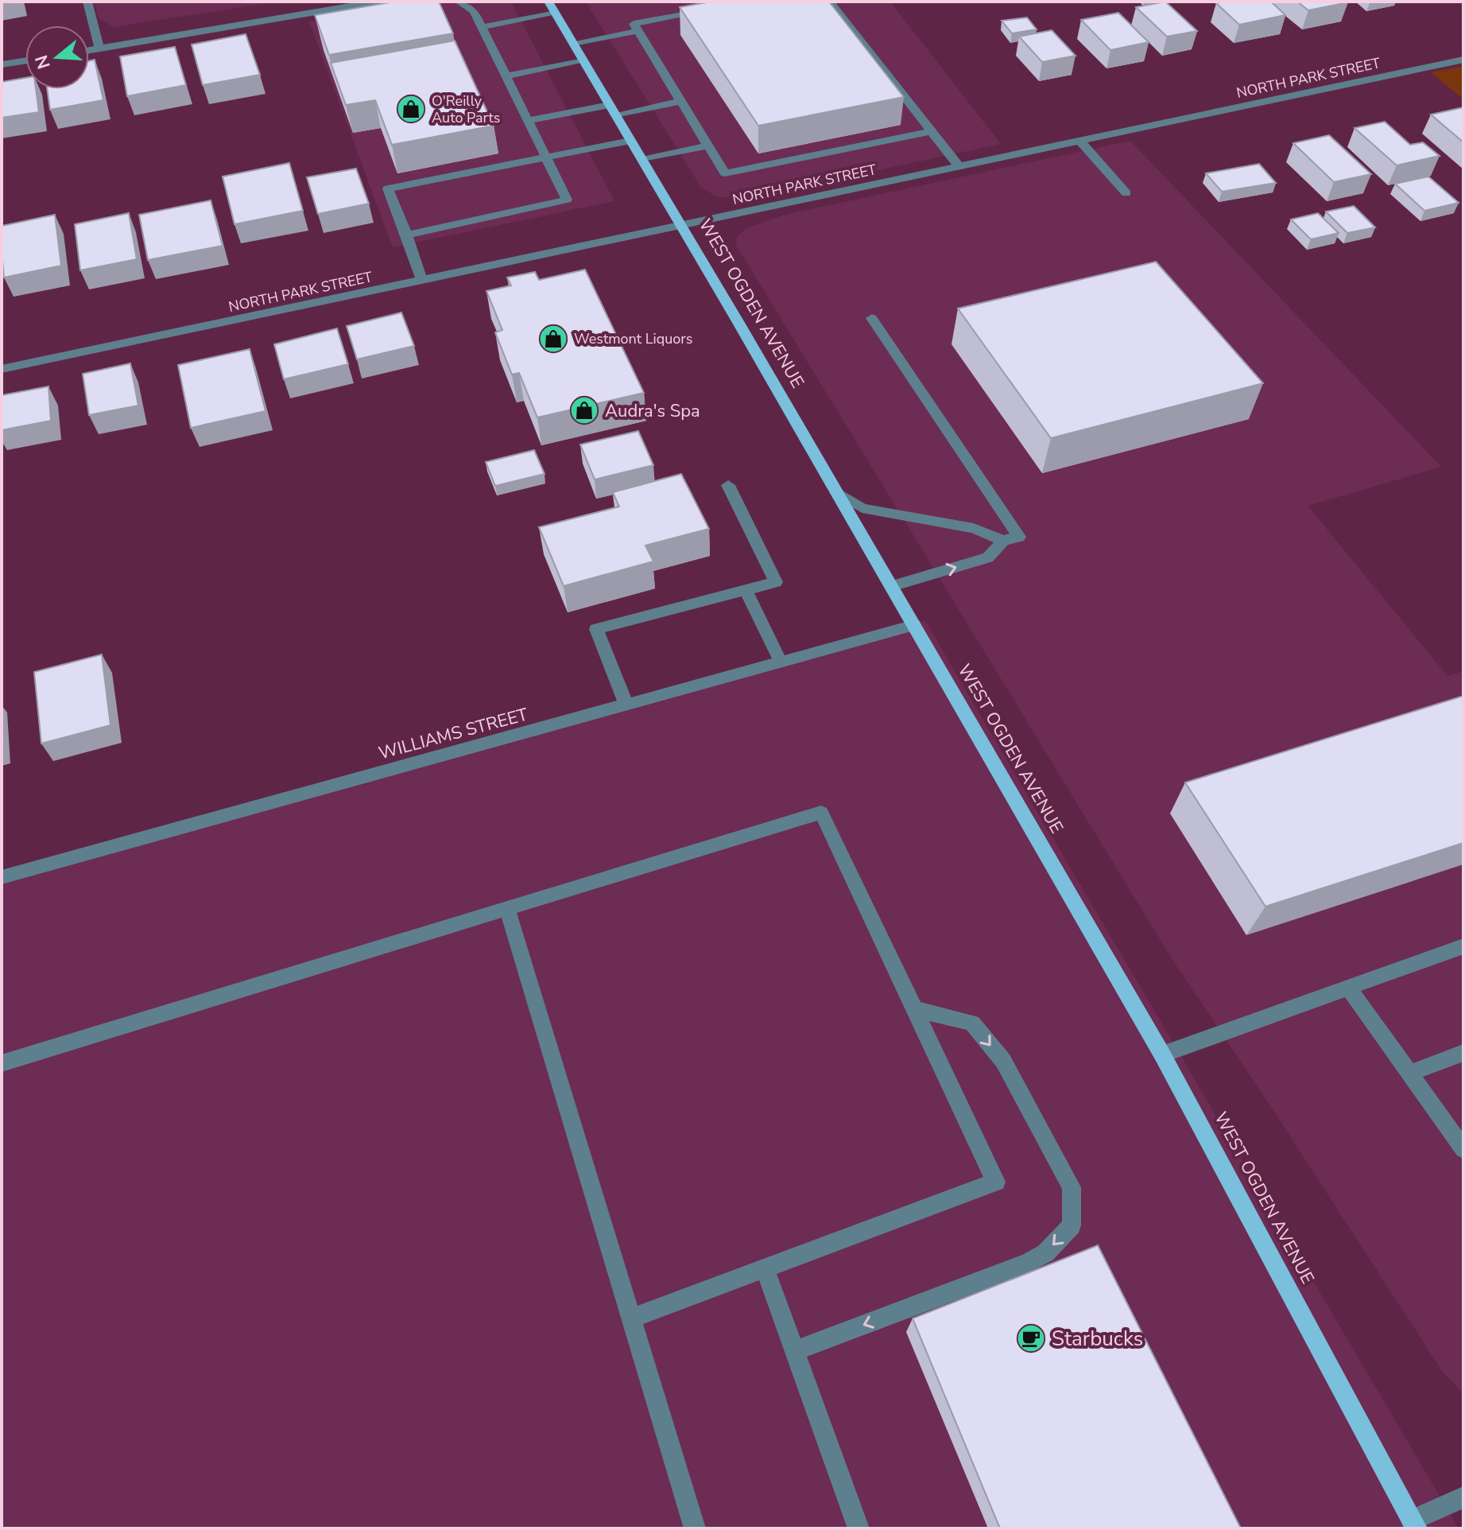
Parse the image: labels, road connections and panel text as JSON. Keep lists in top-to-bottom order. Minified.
{"streets":{"main road":["WEST OGDEN AVENUE"],"street":["NORTH PARK STREET","WILLIAMS STREET"]},"crossings":[["NORTH PARK STREET","WEST OGDEN AVENUE"],["WEST OGDEN AVENUE","WILLIAMS STREET"]],"places":{"shop":["O'Reilly Auto Parts","Westmont Liquors","Audra's Spa"],"cafe":["Starbucks"]},"north":"left"}
